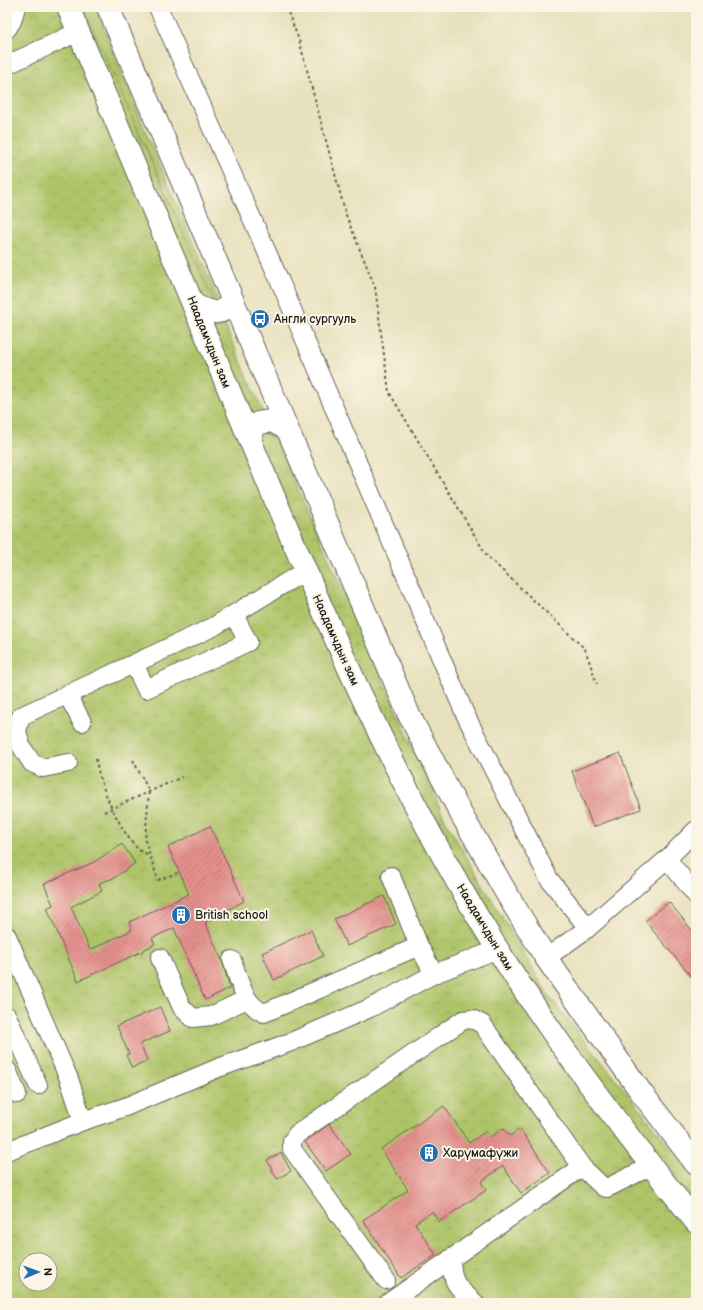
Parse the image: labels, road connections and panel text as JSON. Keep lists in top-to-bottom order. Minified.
{"streets":{"highway":["Наадамчдын зам"]},"places":{"bus stop":["Англи сургууль"],"building":["British school","Харүмафүжи"]},"north":"right"}
